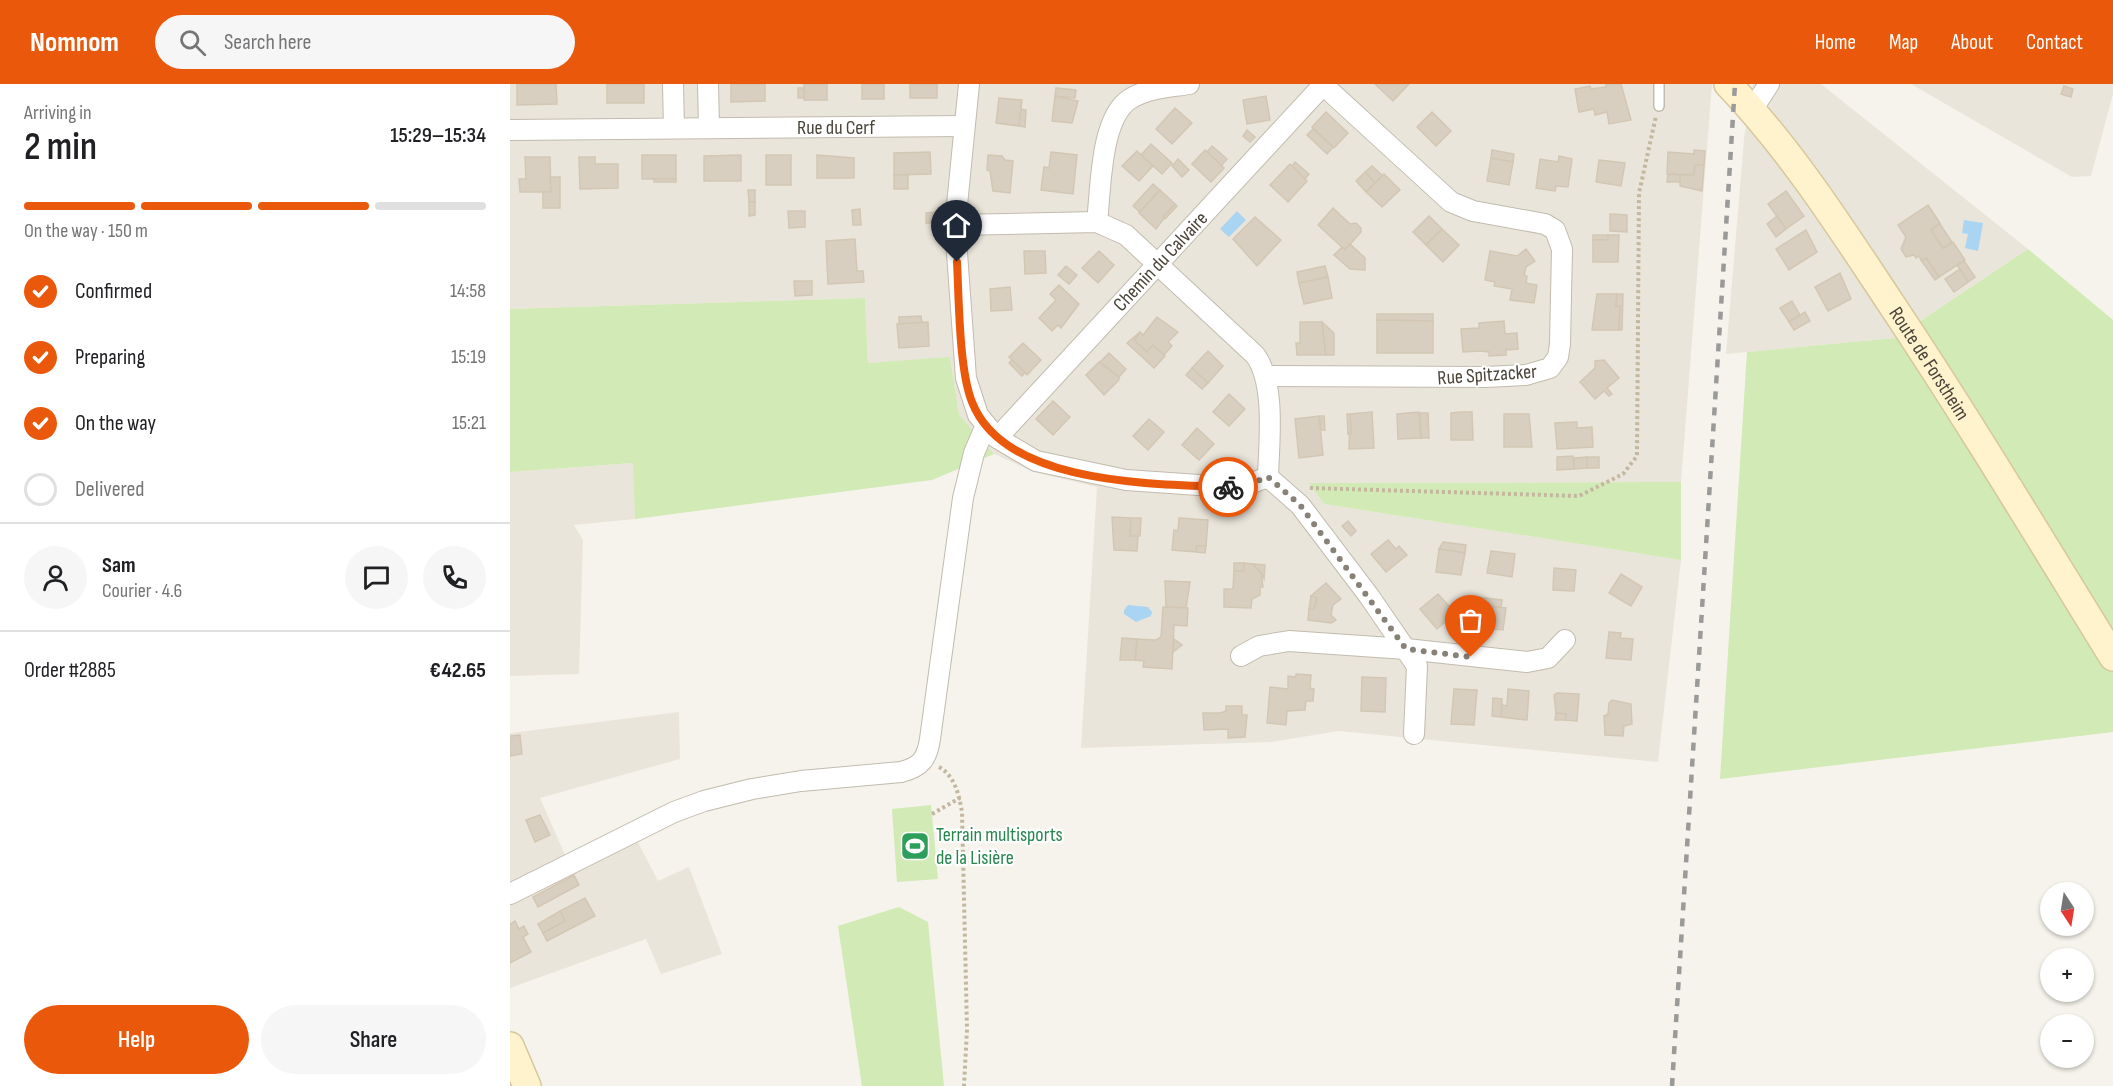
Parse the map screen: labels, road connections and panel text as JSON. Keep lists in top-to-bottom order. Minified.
{"streets":{"street":["Rue du Cerf","Chemin du Calvaire","Route de Forstheim","Rue Spitzacker"]},"crossings":[["Chemin du Calvaire","Rue Spitzacker"]],"places":{"sports":["Terrain multisports de la Lisière"]},"north":"bottom","page":{"header":"Nomnom","search":"Search here","nav":["Home","Map","About","Contact"],"heading":["2 min","Arriving in","15:29–15:34"],"panel":["Sam","Courier · 4.6","Order #2885","€42.65"],"bar":"On the way · 150 m","list":[["Confirmed","14:58"],["Preparing","15:19"],["On the way","15:21"],"Delivered"],"map_buttons":["+","−"],"buttons":["Help","Share"]}}
